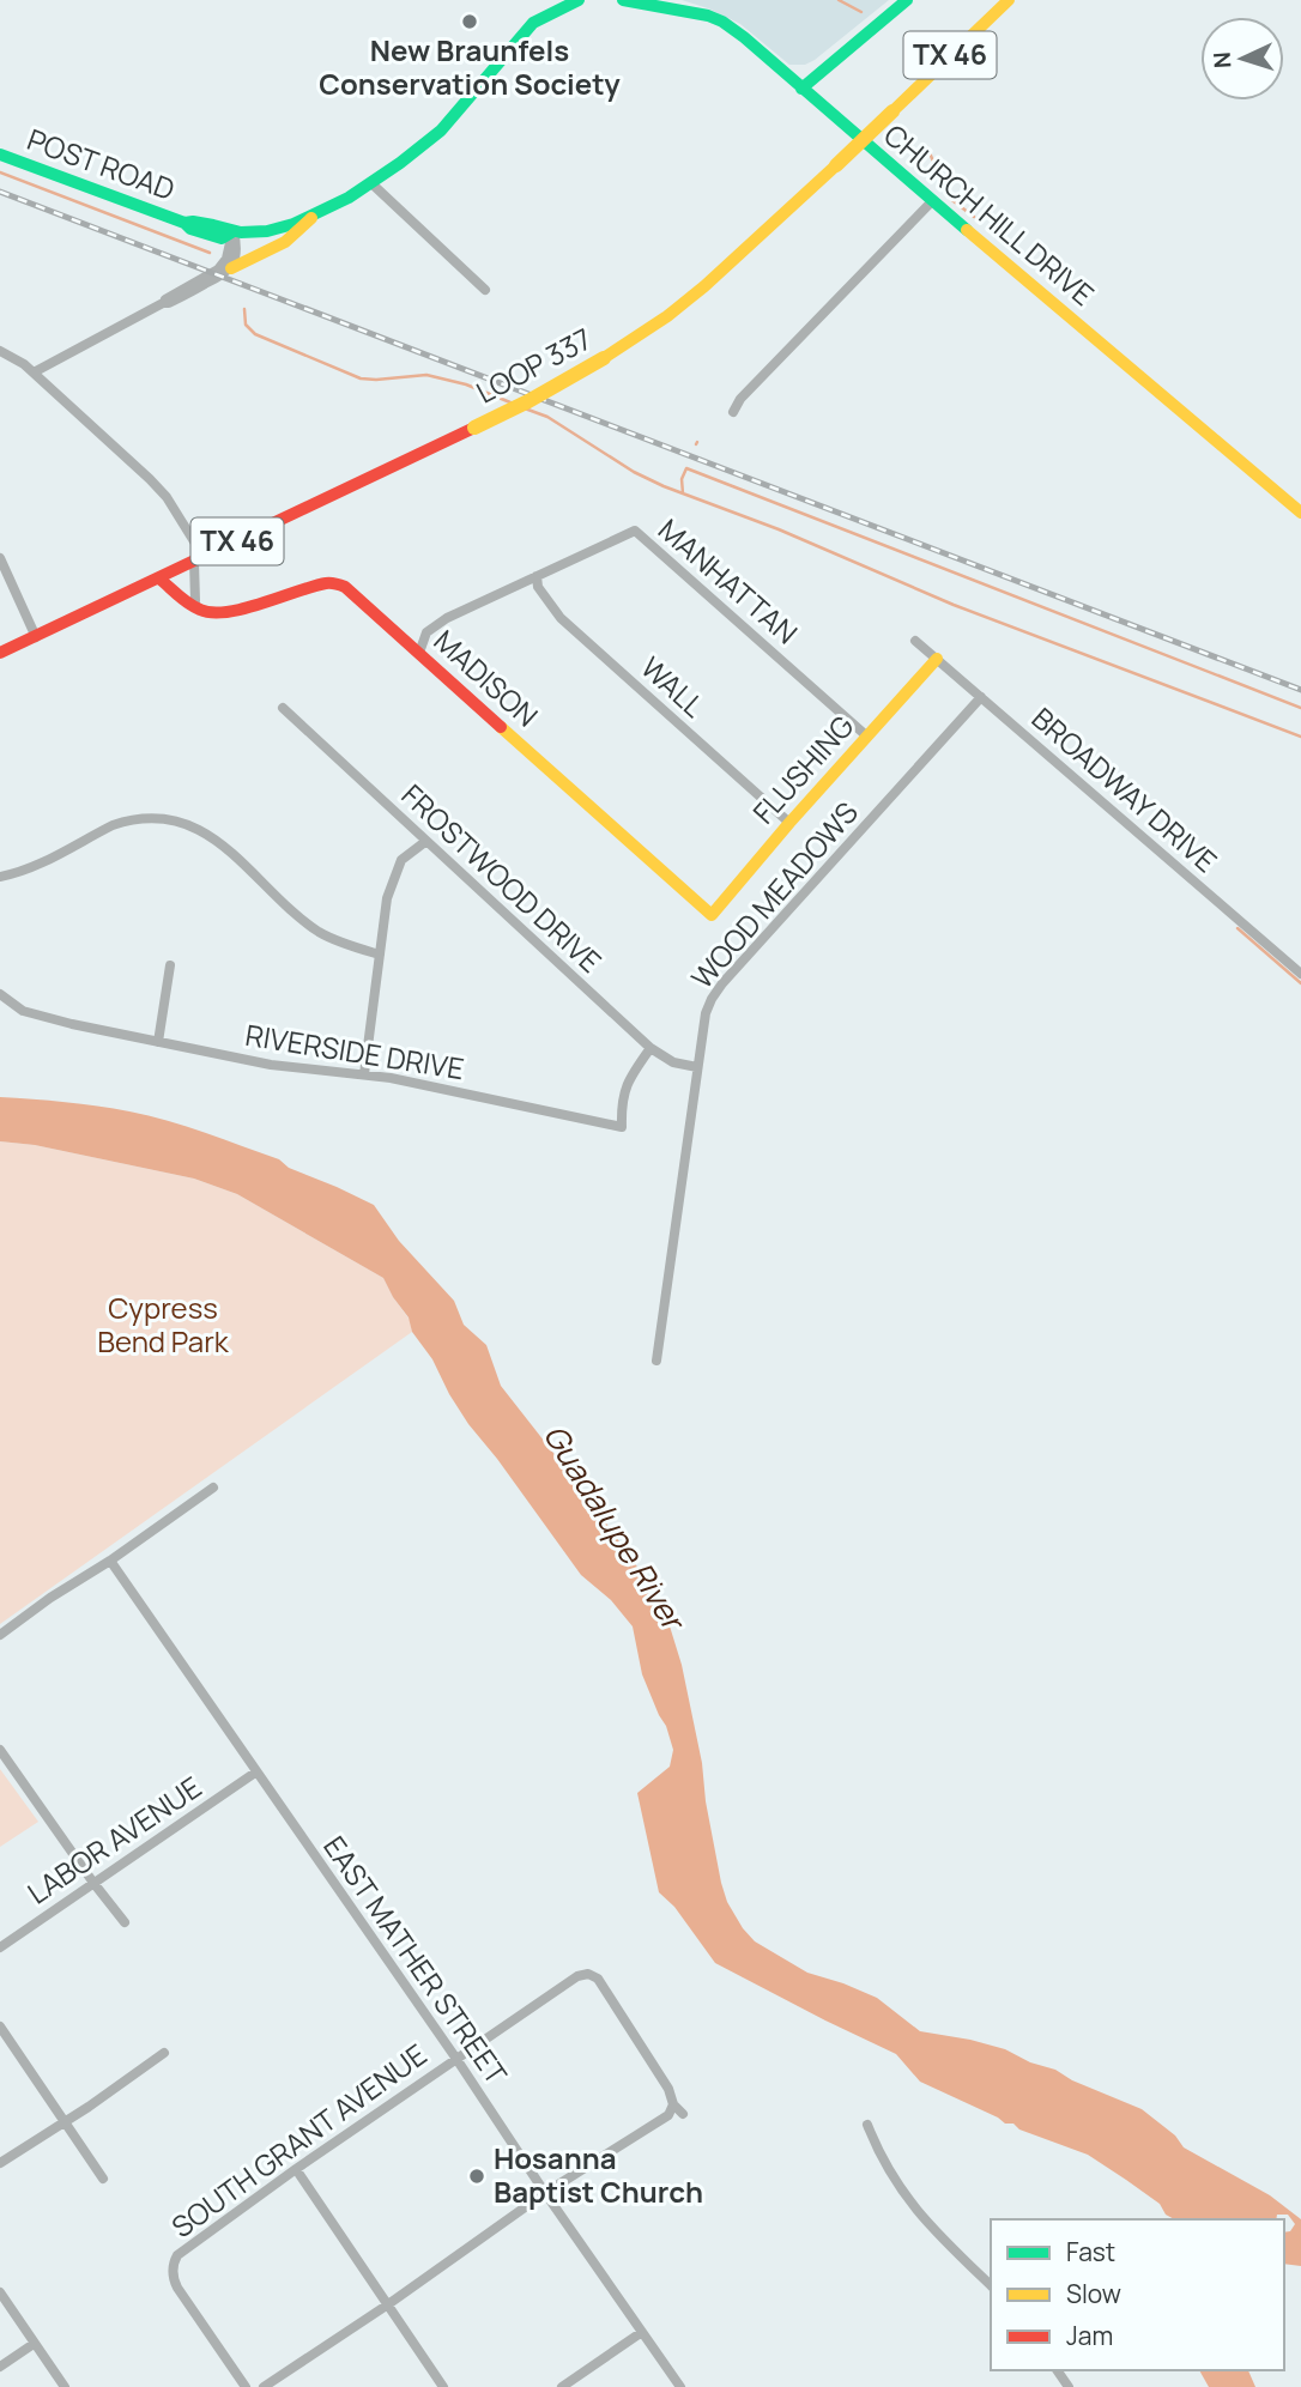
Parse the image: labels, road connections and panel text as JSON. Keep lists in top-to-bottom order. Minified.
{"streets":{"street":["TX 46","POST ROAD","CHURCH HILL DRIVE","LOOP 337","MANHATTAN","MADISON","WALL","FLUSHING","BROADWAY DRIVE","FROSTWOOD DRIVE","WOOD MEADOWS","RIVERSIDE DRIVE","LABOR AVENUE","EAST MATHER STREET","SOUTH GRANT AVENUE"]},"crossings":[["MANHATTAN","MADISON"],["MANHATTAN","WALL"],["MANHATTAN","FLUSHING"],["MADISON","FLUSHING"],["WALL","FLUSHING"],["FLUSHING","BROADWAY DRIVE"],["BROADWAY DRIVE","WOOD MEADOWS"],["FROSTWOOD DRIVE","WOOD MEADOWS"],["FROSTWOOD DRIVE","RIVERSIDE DRIVE"],["LABOR AVENUE","EAST MATHER STREET"],["EAST MATHER STREET","SOUTH GRANT AVENUE"]],"water":["Guadalupe River"],"parks":["Cypress Bend Park"],"places":["New Braunfels Conservation Society","Hosanna Baptist Church"],"legend":["Fast","Slow","Jam"],"north":"left"}
